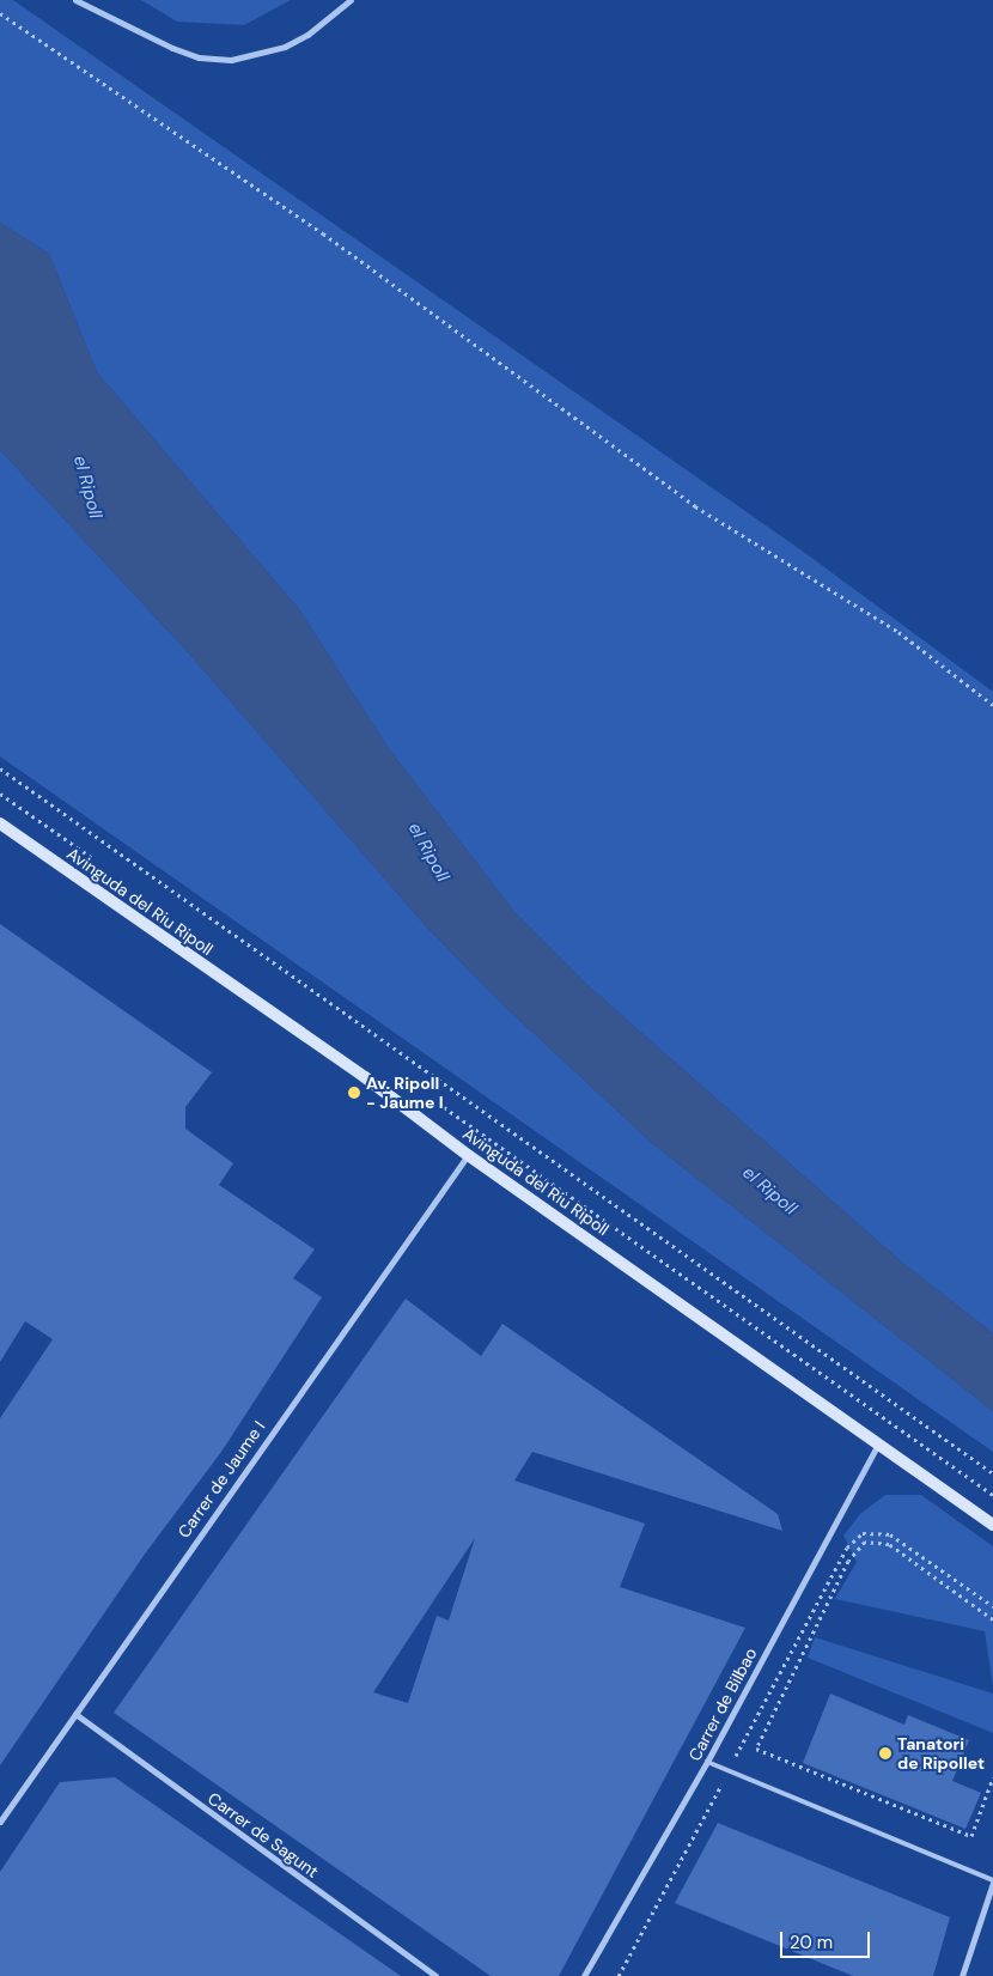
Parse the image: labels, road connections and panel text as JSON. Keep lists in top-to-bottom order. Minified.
{"streets":{"street":["Avinguda del Riu Ripoll","Carrer de Jaume I","Carrer de Bilbao","Carrer de Sagunt"]},"crossings":[["Avinguda del Riu Ripoll","Carrer de Jaume I"],["Avinguda del Riu Ripoll","Carrer de Bilbao"],["Carrer de Jaume I","Carrer de Sagunt"]],"water":["el Ripoll"],"places":["Av. Ripoll - Jaume I","Tanatori de Ripollet"],"scale_bar":"20 m"}
